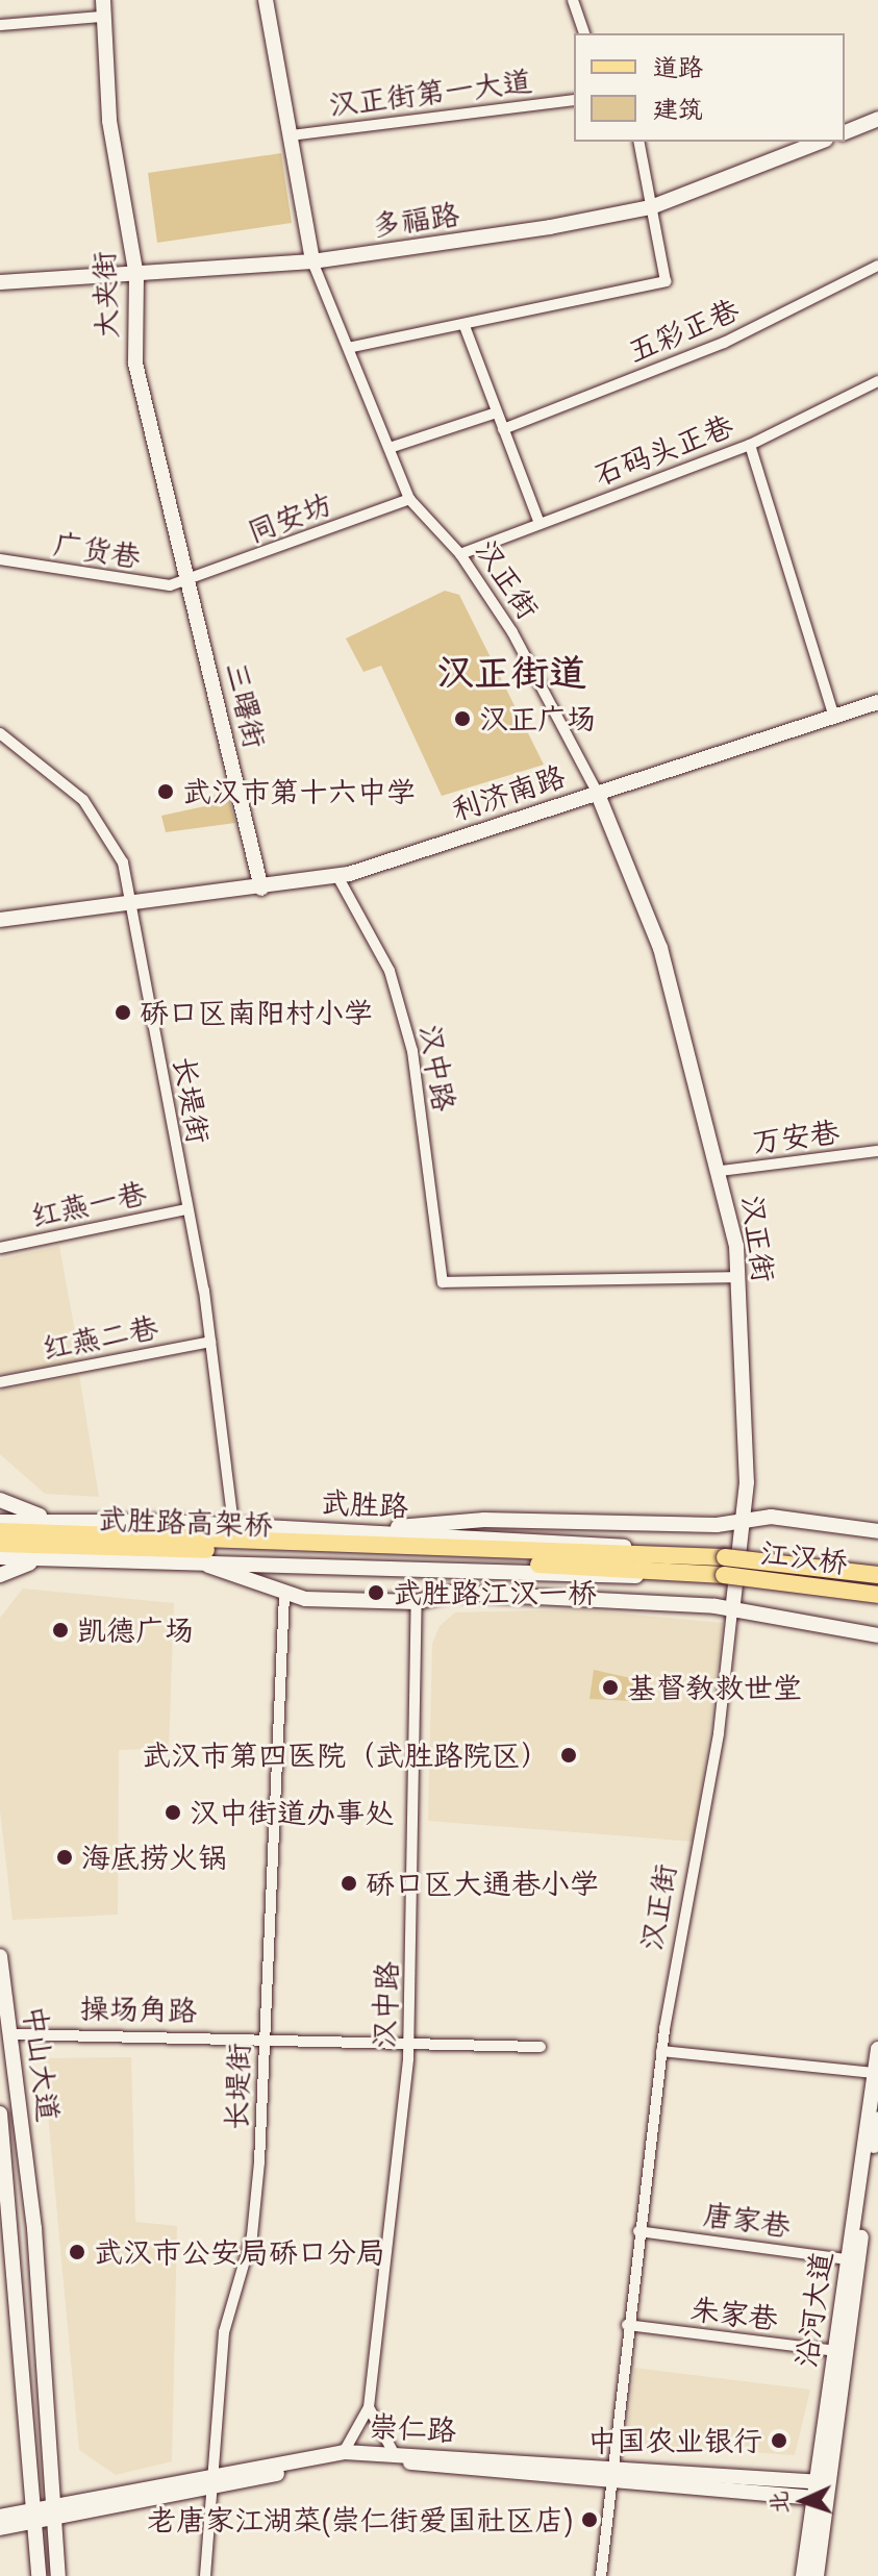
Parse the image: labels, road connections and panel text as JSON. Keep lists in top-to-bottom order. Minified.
{"streets":{"main road":["多福路","大夹街","汉正街","三曙街","利济南路","武胜路","武胜路高架桥","江汉桥","中山大道","沿河大道","崇仁路"],"street":["汉正街第一大道","五彩正巷","石码头正巷","同安坊","广货巷","汉中路","长堤街","万安巷","红燕一巷","红燕二巷","操场角路","唐家巷","朱家巷"]},"crossings":[["汉正街第一大道","汉正街"],["多福路","大夹街"],["多福路","汉正街"],["大夹街","同安坊"],["大夹街","广货巷"],["大夹街","三曙街"],["石码头正巷","汉正街"],["同安坊","广货巷"],["同安坊","汉正街"],["同安坊","三曙街"],["广货巷","三曙街"],["汉正街","利济南路"],["汉正街","汉中路"],["汉正街","万安巷"],["汉正街","唐家巷"],["汉正街","朱家巷"],["汉正街","崇仁路"],["三曙街","利济南路"],["利济南路","汉中路"],["利济南路","长堤街"],["汉中路","操场角路"],["汉中路","崇仁路"],["长堤街","红燕一巷"],["长堤街","红燕二巷"],["长堤街","武胜路"],["长堤街","操场角路"],["长堤街","崇仁路"],["武胜路","江汉桥"],["操场角路","中山大道"],["中山大道","崇仁路"],["唐家巷","沿河大道"],["沿河大道","朱家巷"],["沿河大道","崇仁路"]],"districts":["汉正街道"],"places":["汉正广场","武汉市第十六中学","硚口区南阳村小学","武胜路江汉一桥","凯德广场","基督教救世堂","武汉市第四医院（武胜路院区）","汉中街道办事处","海底捞火锅","硚口区大通巷小学","武汉市公安局硚口分局","中国农业银行","老唐家江湖菜(崇仁街爱国社区店)"],"legend":["道路","建筑"],"north":"left"}
